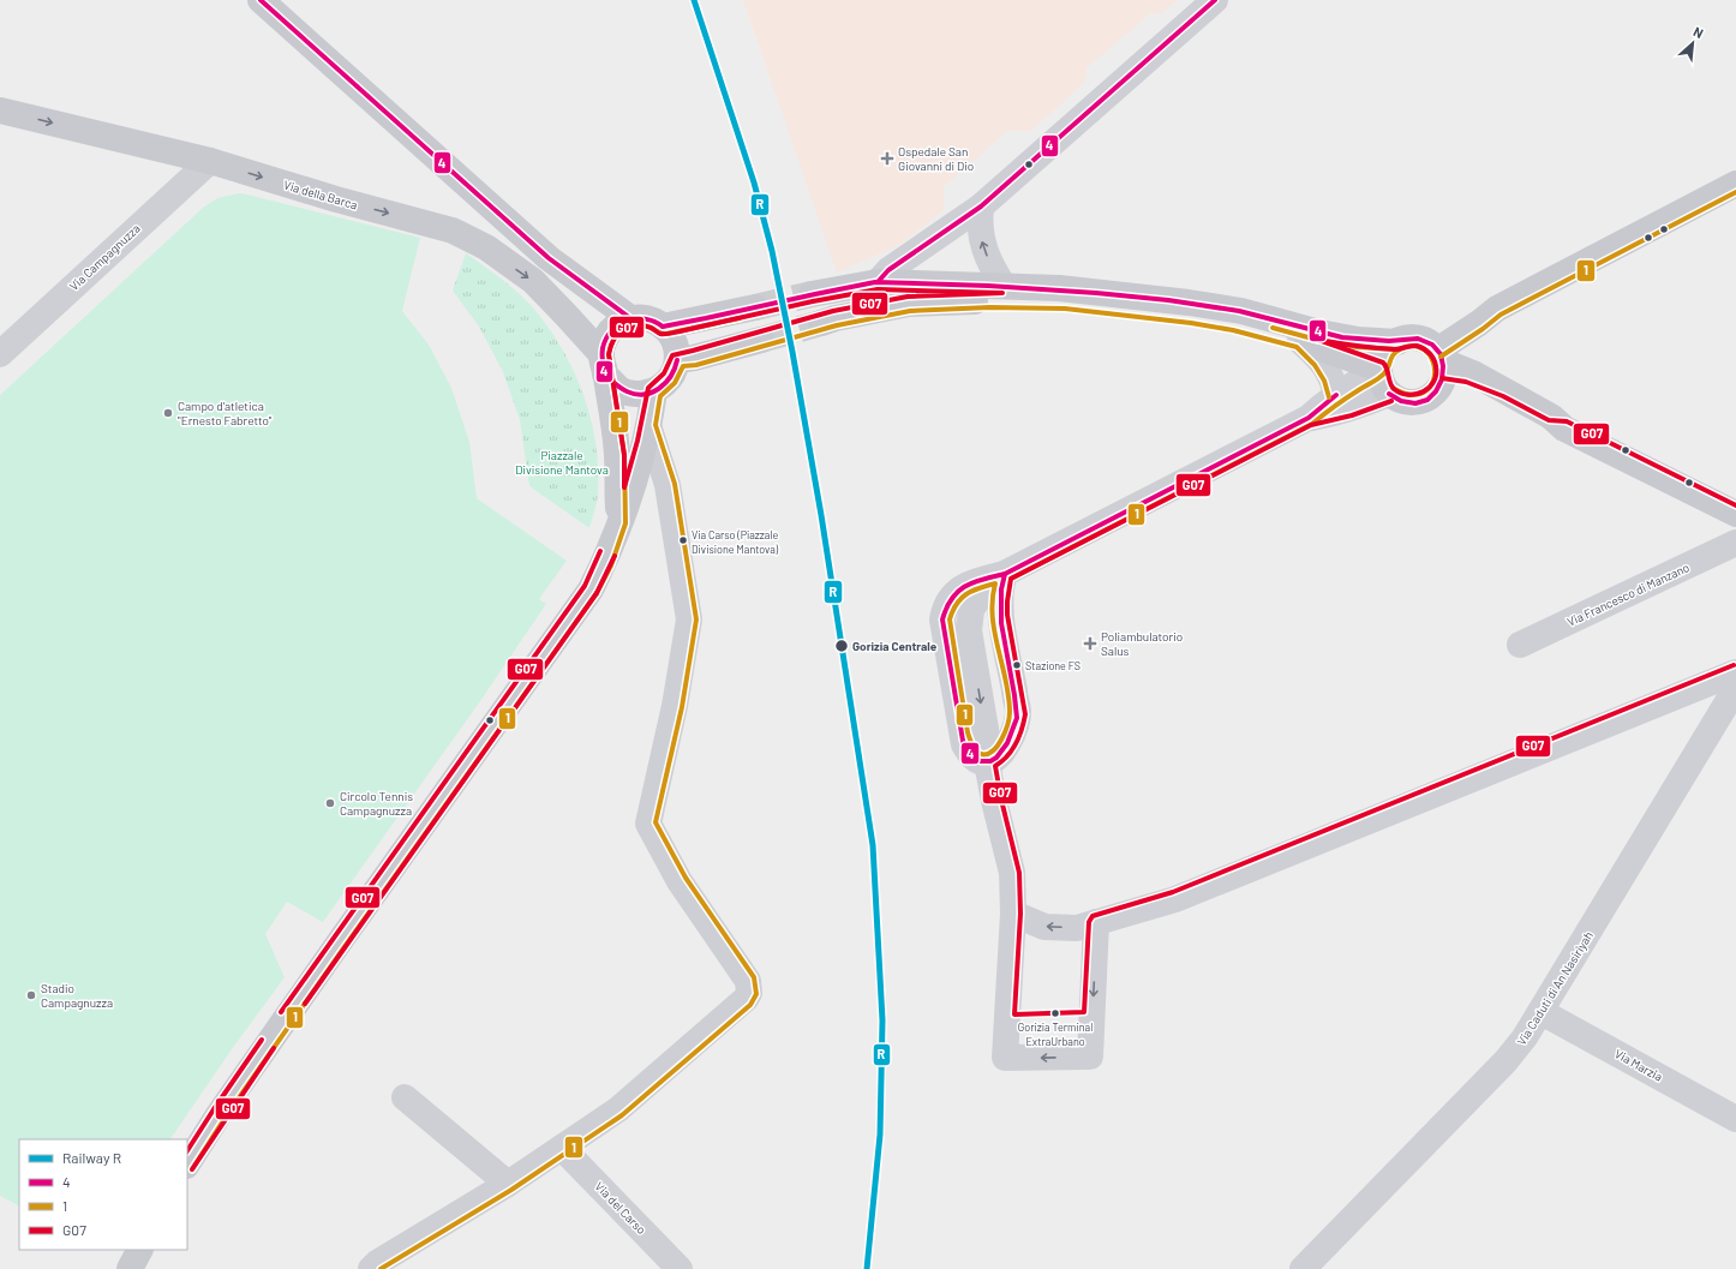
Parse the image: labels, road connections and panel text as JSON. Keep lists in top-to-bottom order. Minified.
{"streets":{"main road":["Via della Barca"],"street":["Via Campagnuzza","Via Francesco di Manzano","Via Caduti di An Nasiriyah","Via Marzia","Via del Carso"]},"crossings":[["Via della Barca","Via Campagnuzza"],["Via Caduti di An Nasiriyah","Via Marzia"]],"parks":["Piazzale Divisione Mantova"],"places":{"health":["Ospedale San Giovanni di Dio","Poliambulatorio Salus"],"other":["Campo d'atletica \"Ernesto Fabretto\"","Via Carso (Piazzale Divisione Mantova)","Gorizia Centrale","Stazione FS","Circolo Tennis Campagnuzza","Stadio Campagnuzza","Gorizia Terminal ExtraUrbano"]},"lines":["rail line R","transit line 4","transit line 1","transit line G07"],"legend":["Railway R","4","1","G07"],"north":"top right"}
